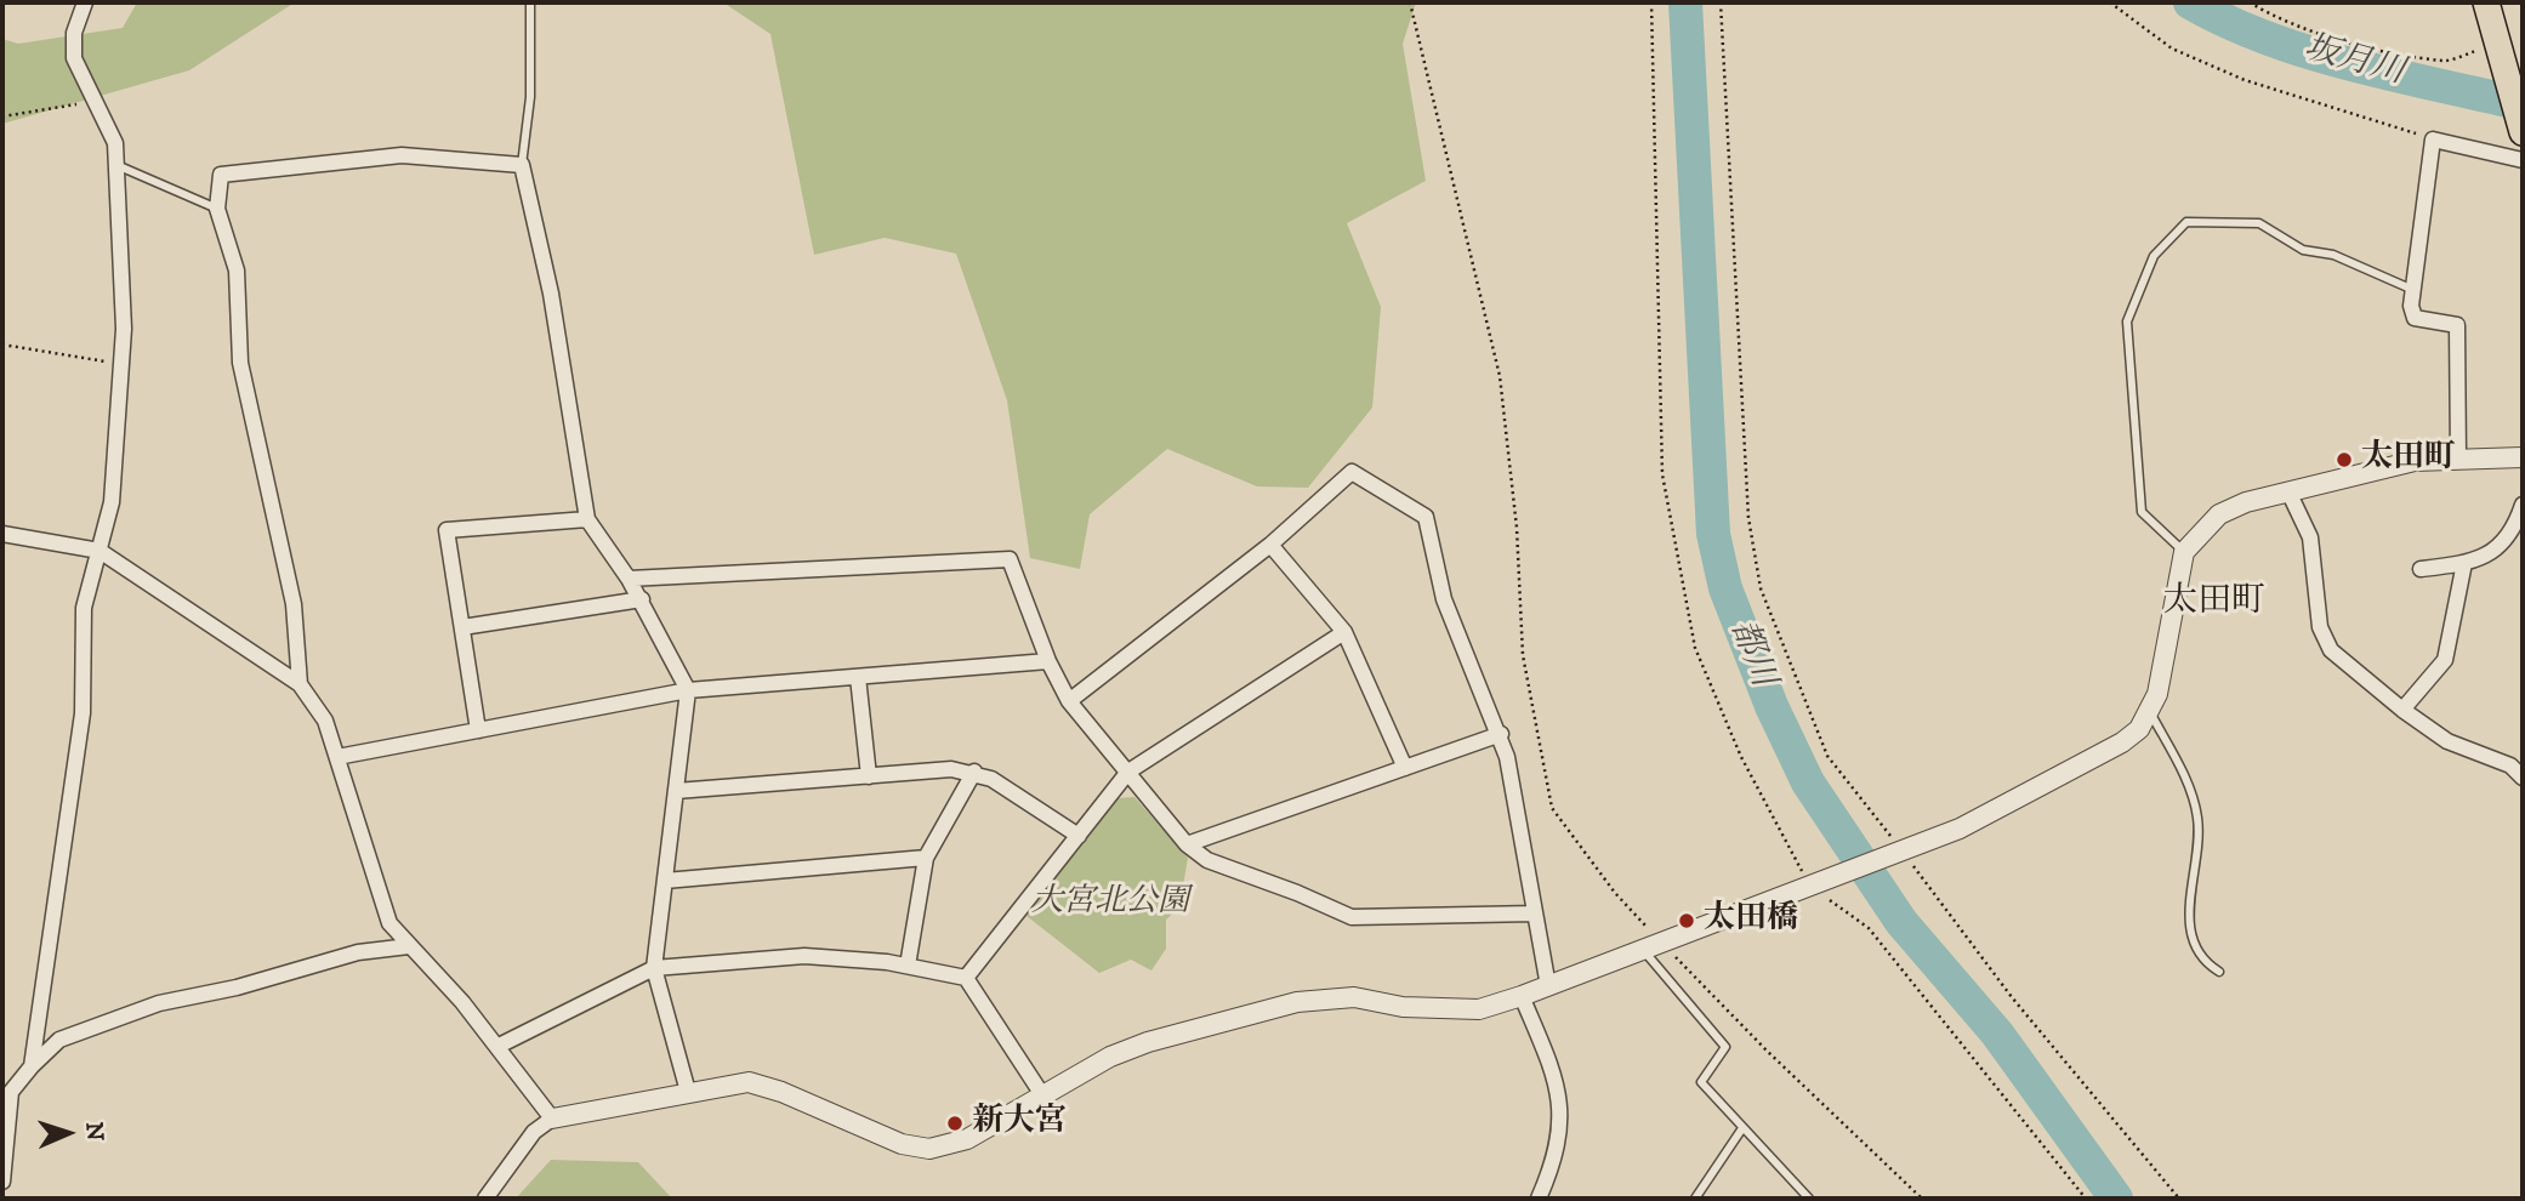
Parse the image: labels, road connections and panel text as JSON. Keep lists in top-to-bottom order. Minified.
{"districts":["太田町"],"water":["坂月川","都川"],"parks":["大宮北公園"],"places":["太田町","太田橋","新大宮"],"north":"right"}
